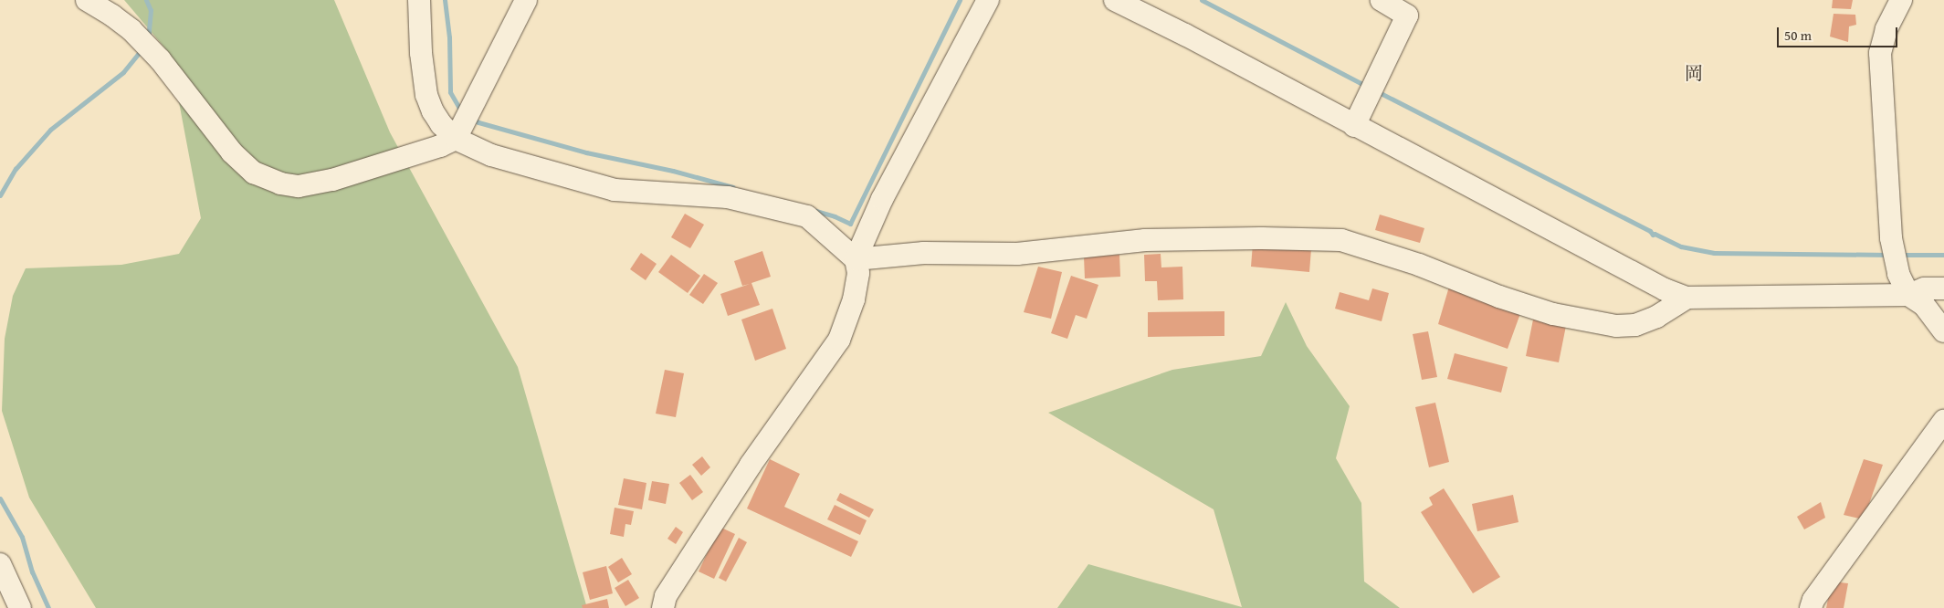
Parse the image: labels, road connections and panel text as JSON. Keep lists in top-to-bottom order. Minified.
{"districts":["岡"],"scale_bar":"50 m"}
